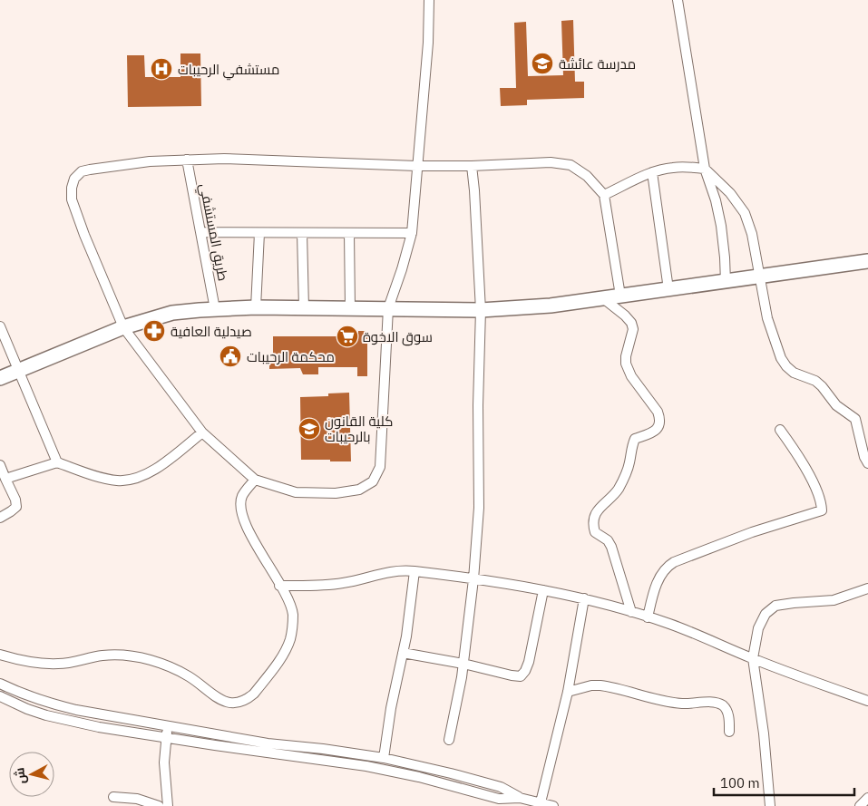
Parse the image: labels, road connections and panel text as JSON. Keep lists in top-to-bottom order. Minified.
{"streets":{"street":["طريق المستشفي"]},"places":{"school or university":["مدرسة عائشة","كلية القانون بالرحيبات"],"hospital":["مستشفي الرحيبات"],"pharmacy":["صيدلية العافية"],"supermarket":["سوق الاخوة"],"public building":["محكمة الرحيبات"]},"scale_bar":"100 m","north":"left"}
